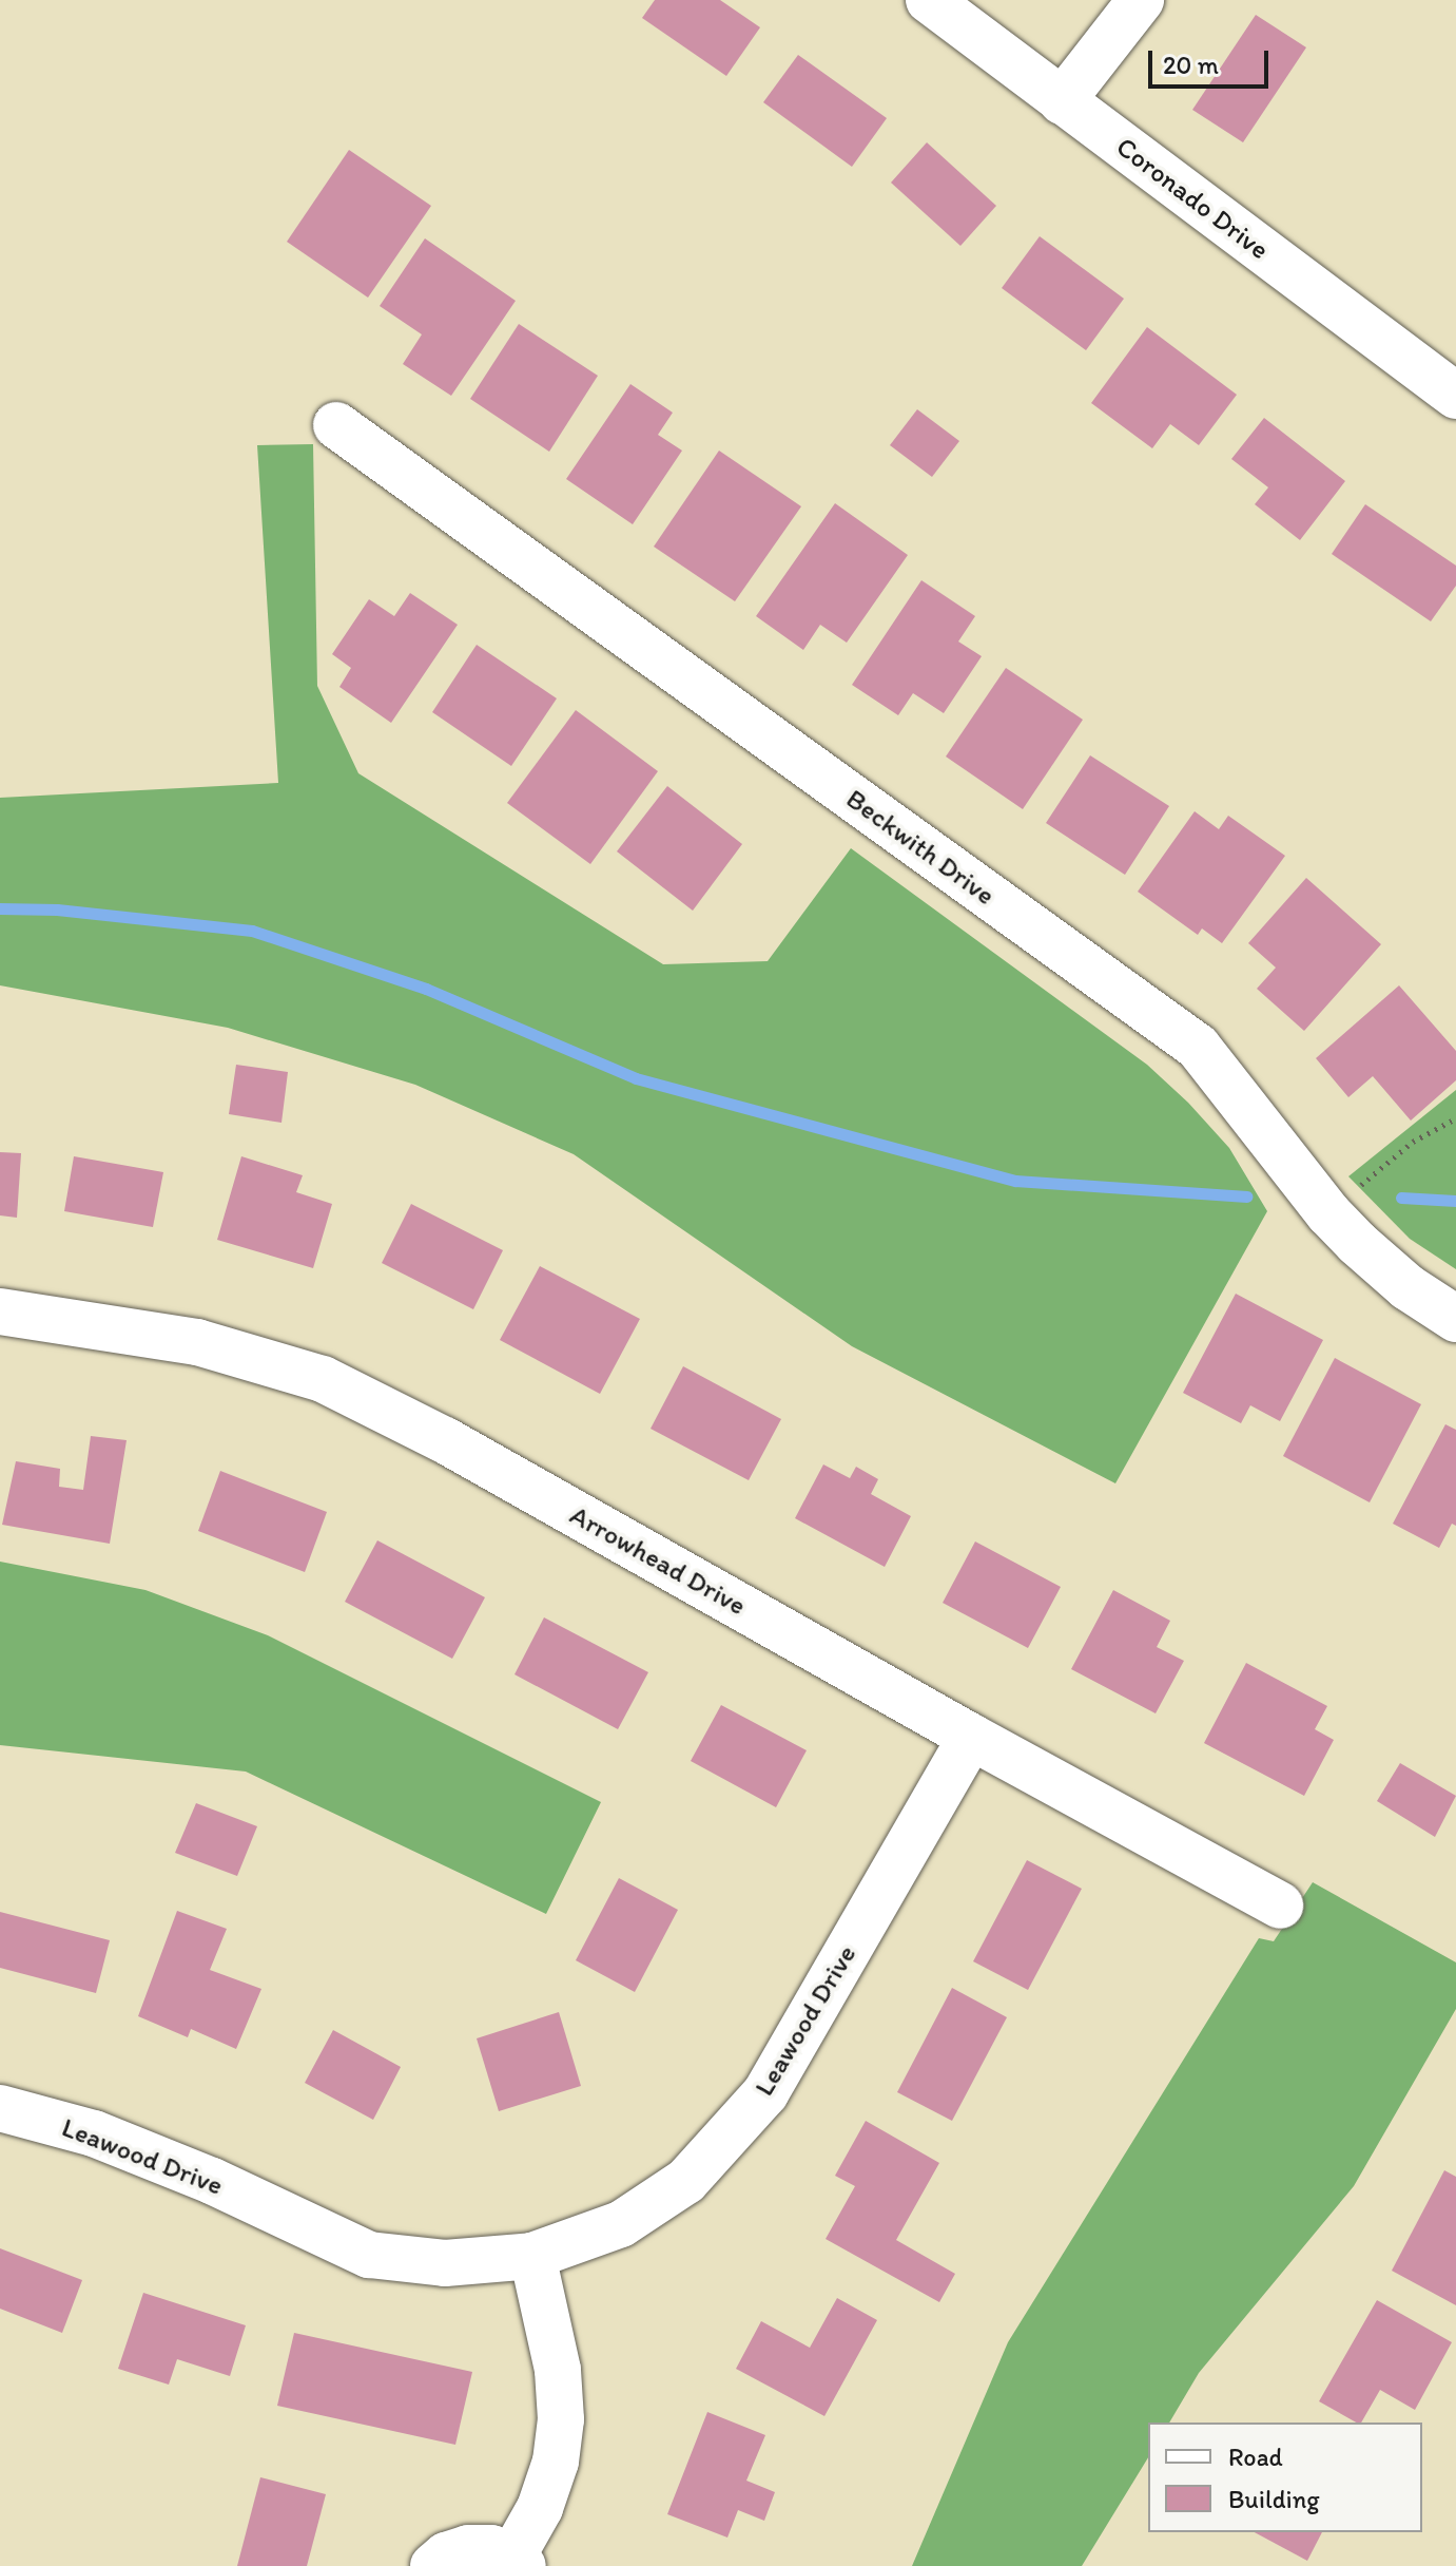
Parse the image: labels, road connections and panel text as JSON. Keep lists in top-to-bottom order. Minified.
{"streets":{"street":["Coronado Drive","Beckwith Drive","Arrowhead Drive","Leawood Drive"]},"crossings":[["Arrowhead Drive","Leawood Drive"]],"legend":["Road","Building"],"scale_bar":"20 m"}
